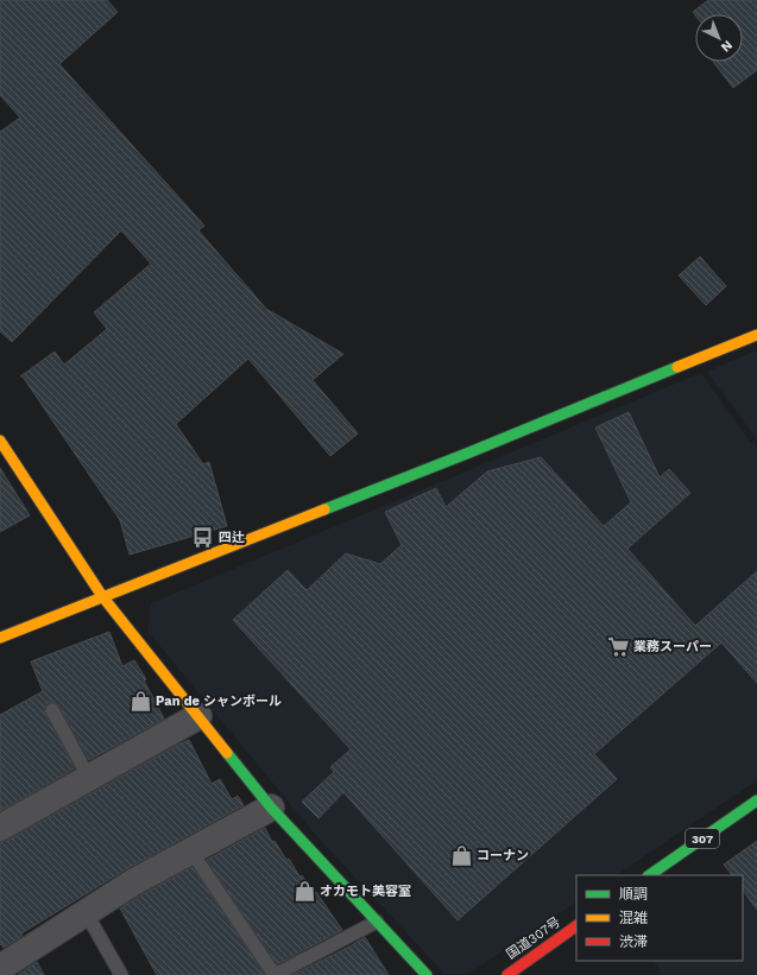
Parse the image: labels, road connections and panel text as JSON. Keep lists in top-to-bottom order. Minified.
{"streets":{"main road":["307","国道307号"]},"places":{"bus stop":["四辻"],"supermarket":["業務スーパー"],"shop":["Pan de シャンボール","コーナン","オカモト美容室"]},"legend":["順調","混雑","渋滞"],"north":"bottom right"}
